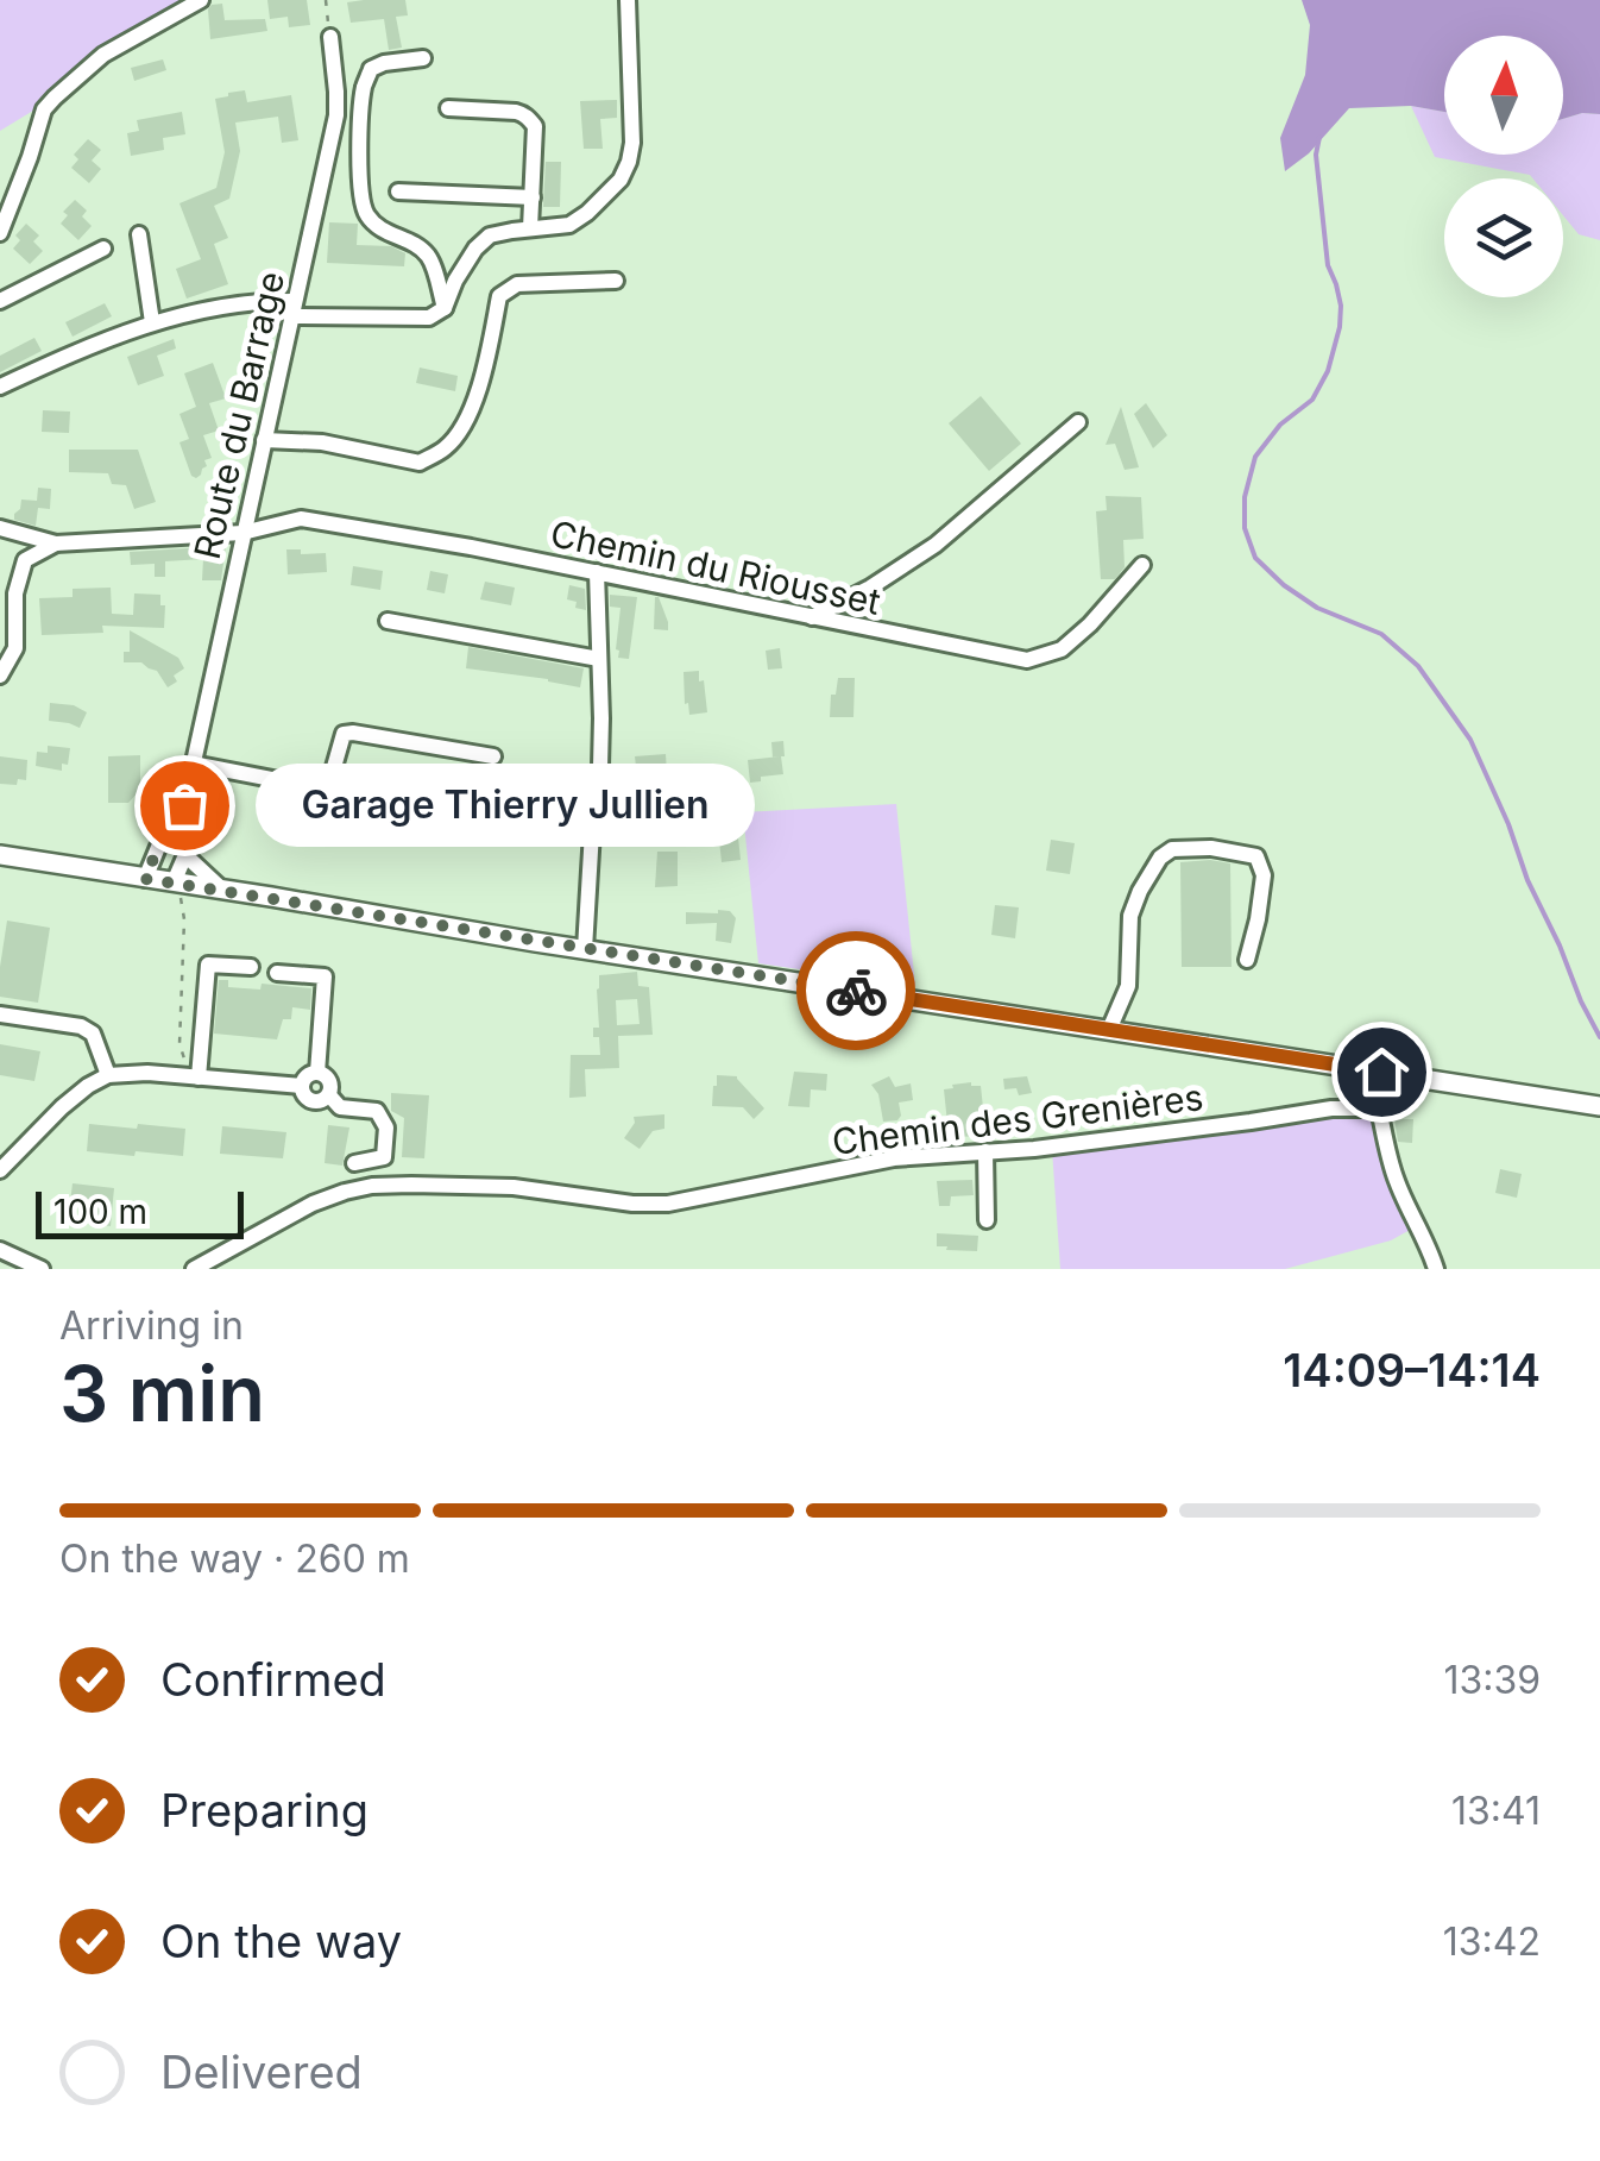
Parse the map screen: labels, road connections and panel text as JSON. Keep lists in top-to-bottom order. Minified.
{"streets":{"street":["Route du Barrage","Chemin du Riousset","Chemin des Grenières"]},"crossings":[["Route du Barrage","Chemin du Riousset"]],"places":["Garage Thierry Jullien"],"scale_bar":"100 m","north":"top","page":{"bubble":"Garage Thierry Jullien","scale":"100 m","heading":["3 min","Arriving in","14:09–14:14"],"bar":"On the way · 260 m","list":[["Confirmed","13:39"],["Preparing","13:41"],["On the way","13:42"],"Delivered"]}}
